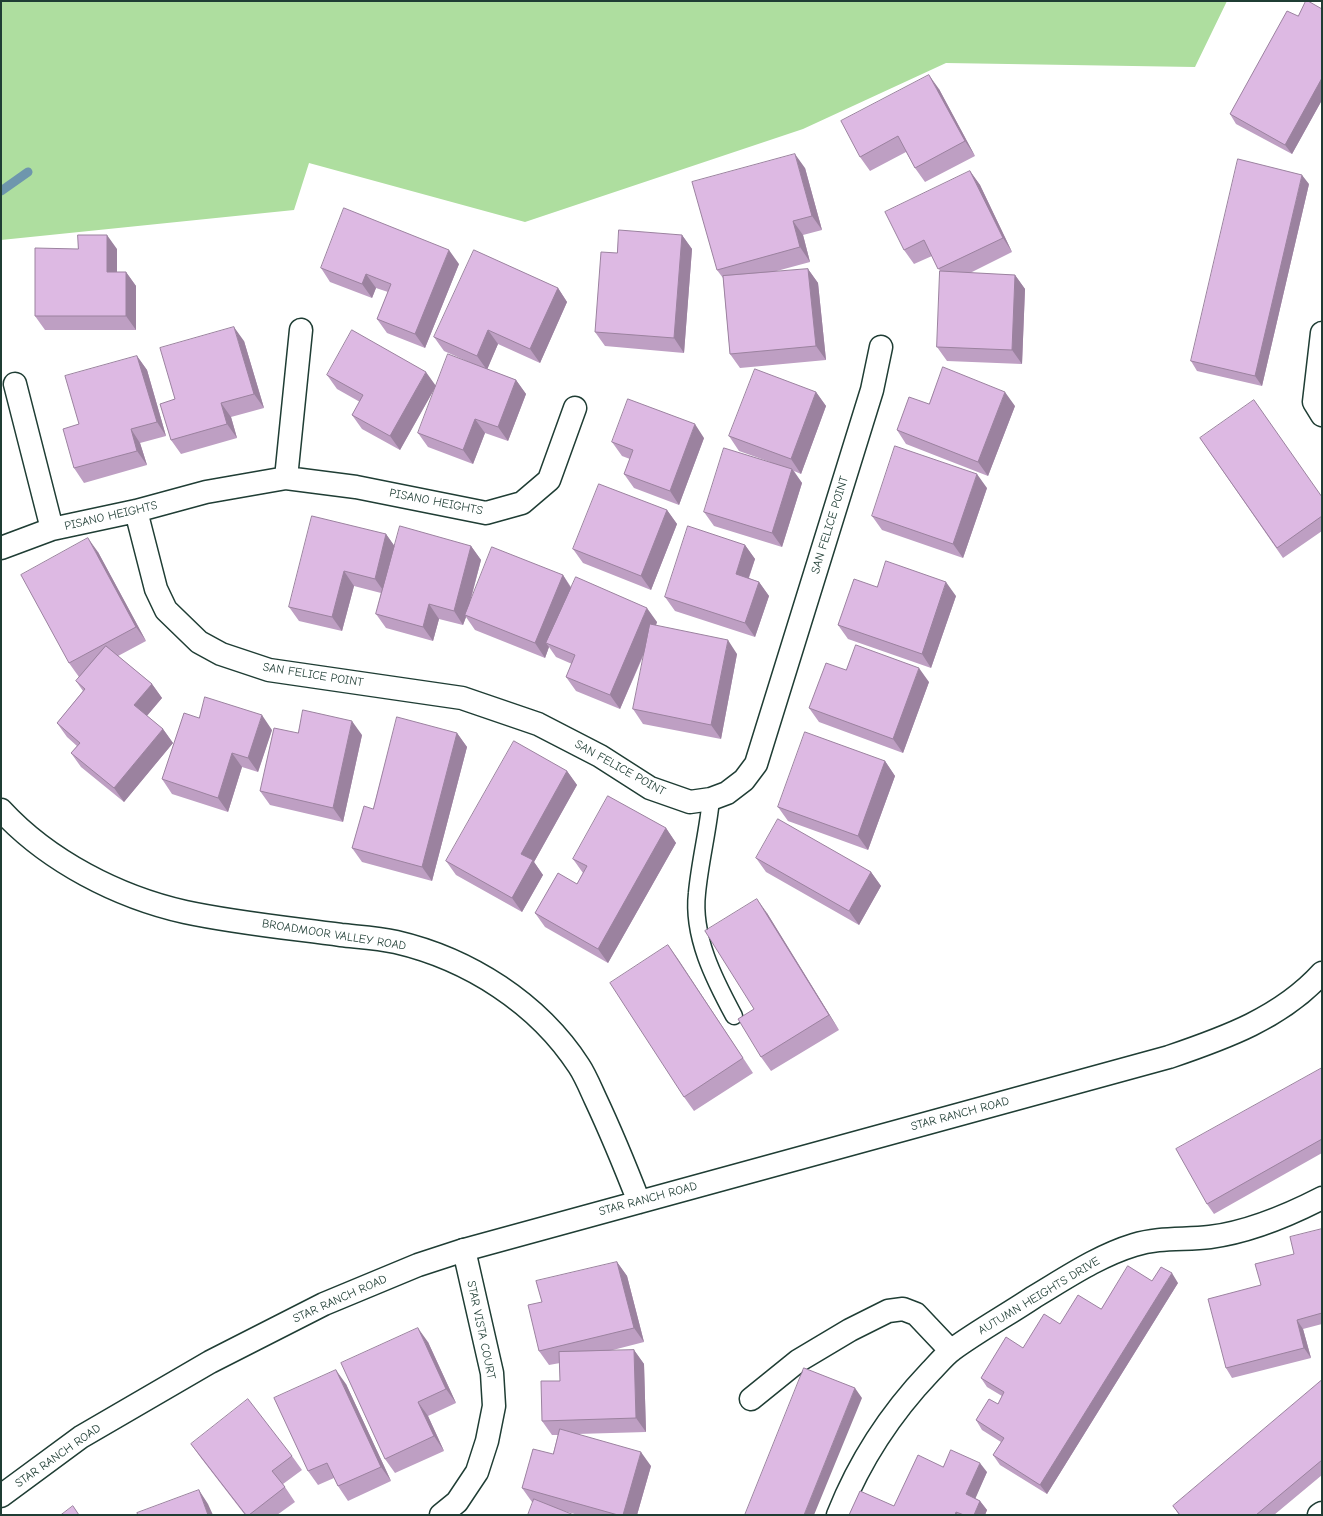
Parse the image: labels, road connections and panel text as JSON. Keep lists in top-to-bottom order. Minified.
{"streets":{"street":["PISANO HEIGHTS","SAN FELICE POINT","BROADMOOR VALLEY ROAD","STAR RANCH ROAD","AUTUMN HEIGHTS DRIVE","STAR VISTA COURT"]},"crossings":[["PISANO HEIGHTS","SAN FELICE POINT"],["BROADMOOR VALLEY ROAD","STAR RANCH ROAD"],["STAR RANCH ROAD","STAR VISTA COURT"]]}
